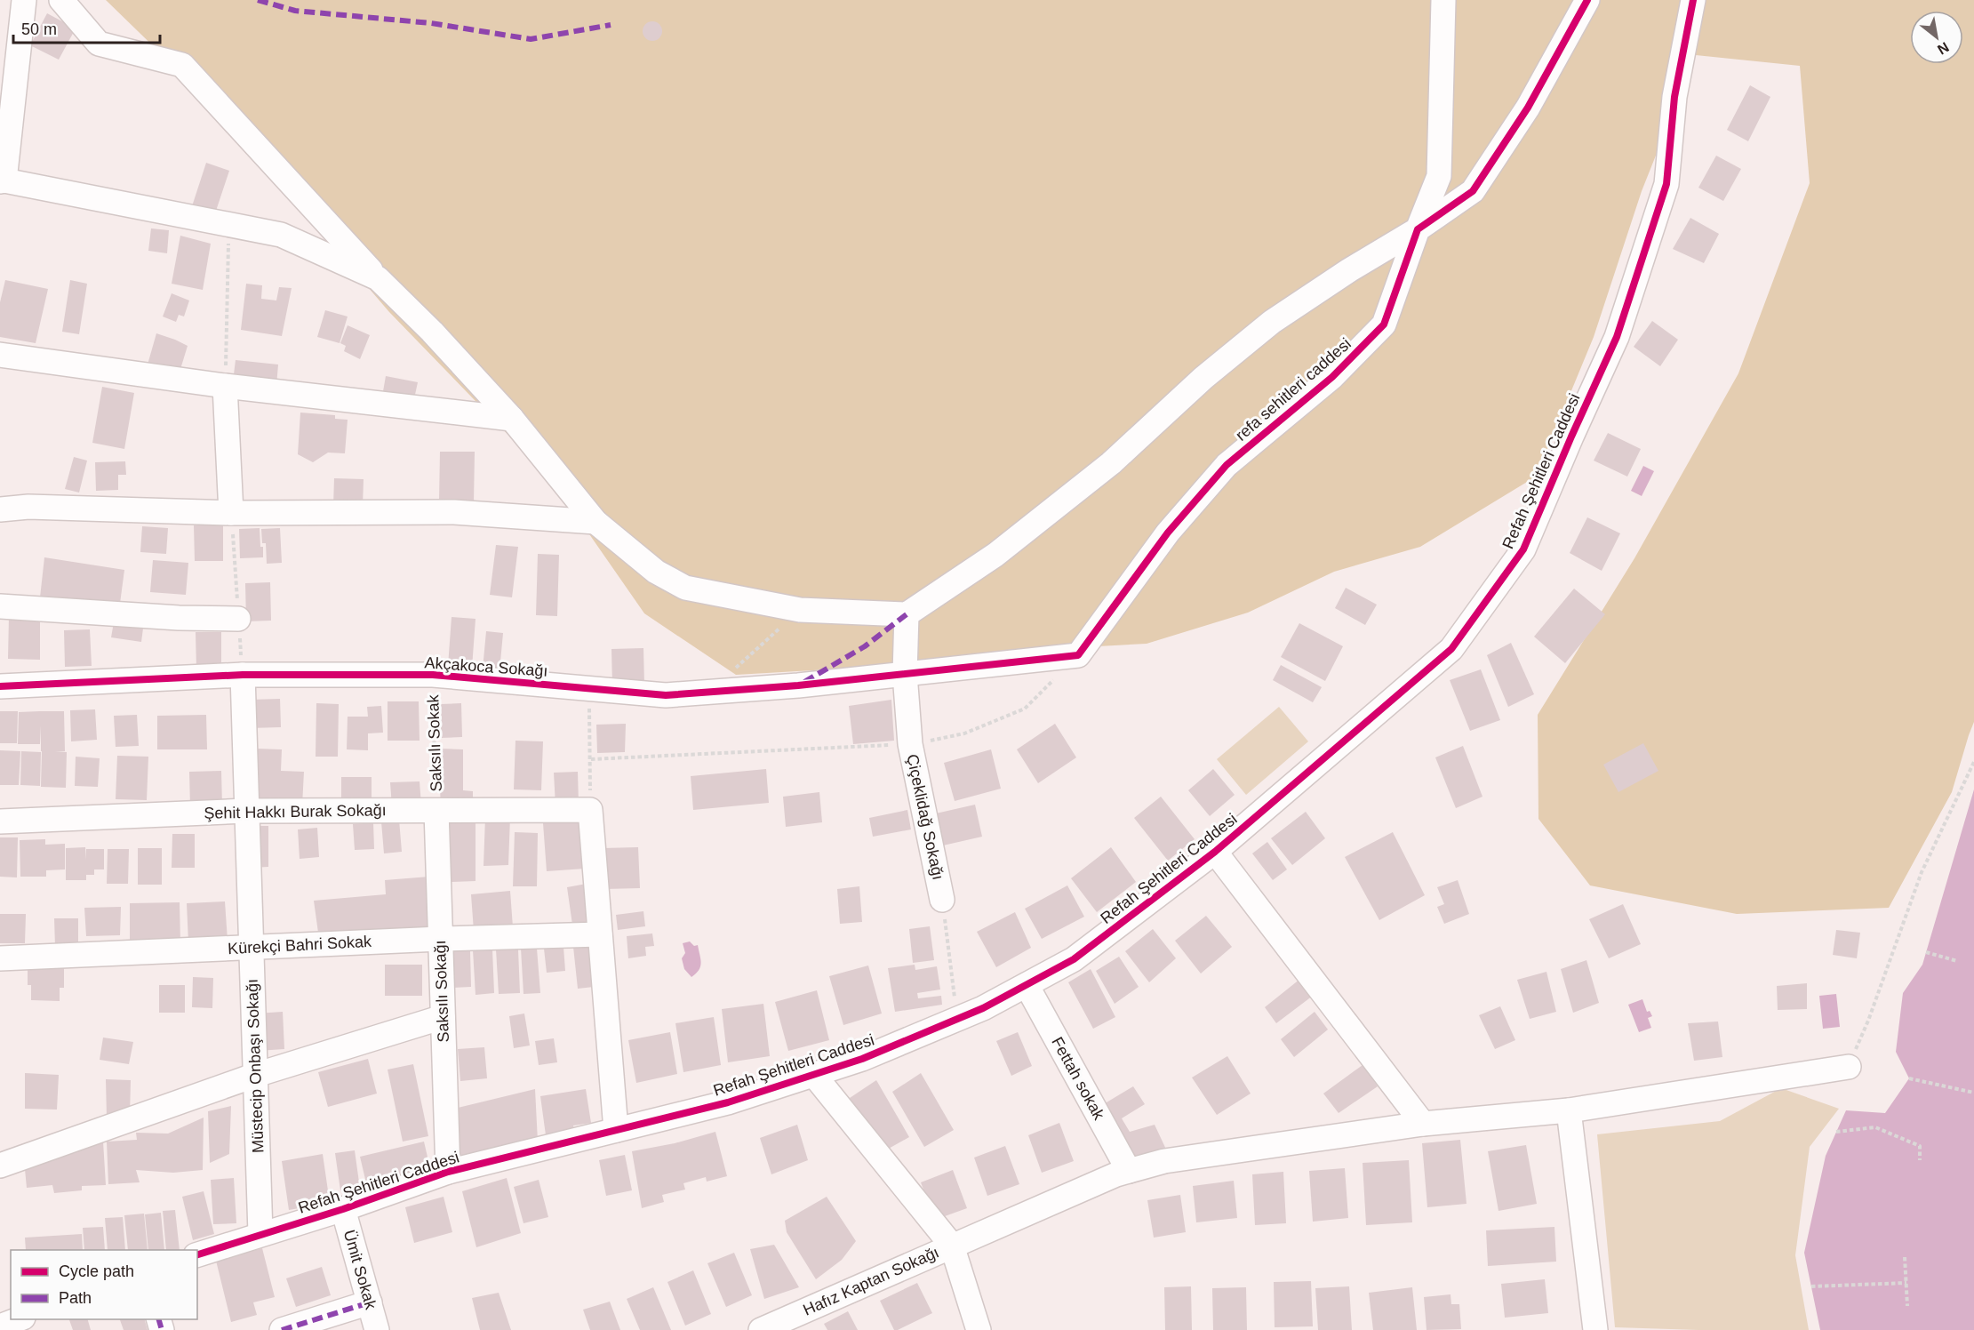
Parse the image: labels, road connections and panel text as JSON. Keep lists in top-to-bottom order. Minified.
{"streets":{"street":["refa sehitleri caddesi","Refah Şehitleri Caddesi","Akçakoca Sokağı","Şehit Hakkı Burak Sokağı","Çiçeklidağ Sokağı","Kürekçi Bahri Sokak","Saksılı Sokağı","Müstecip Onbaşı Sokağı","Fettah sokak","Ümit Sokak","Hafız Kaptan Sokağı"],"path":["Saksılı Sokak"]},"crossings":[["refa sehitleri caddesi","Akçakoca Sokağı"],["Refah Şehitleri Caddesi","Çiçeklidağ Sokağı"],["Refah Şehitleri Caddesi","Saksılı Sokağı"],["Refah Şehitleri Caddesi","Müstecip Onbaşı Sokağı"],["Refah Şehitleri Caddesi","Fettah sokak"],["Refah Şehitleri Caddesi","Ümit Sokak"],["Akçakoca Sokağı","Saksılı Sokak"],["Akçakoca Sokağı","Çiçeklidağ Sokağı"],["Akçakoca Sokağı","Müstecip Onbaşı Sokağı"],["Saksılı Sokak","Şehit Hakkı Burak Sokağı"],["Saksılı Sokak","Saksılı Sokağı"],["Şehit Hakkı Burak Sokağı","Saksılı Sokağı"],["Şehit Hakkı Burak Sokağı","Müstecip Onbaşı Sokağı"],["Kürekçi Bahri Sokak","Saksılı Sokağı"],["Kürekçi Bahri Sokak","Müstecip Onbaşı Sokağı"],["Fettah sokak","Hafız Kaptan Sokağı"]],"legend":["Cycle path","Path"],"scale_bar":"50 m","north":"bottom right"}
